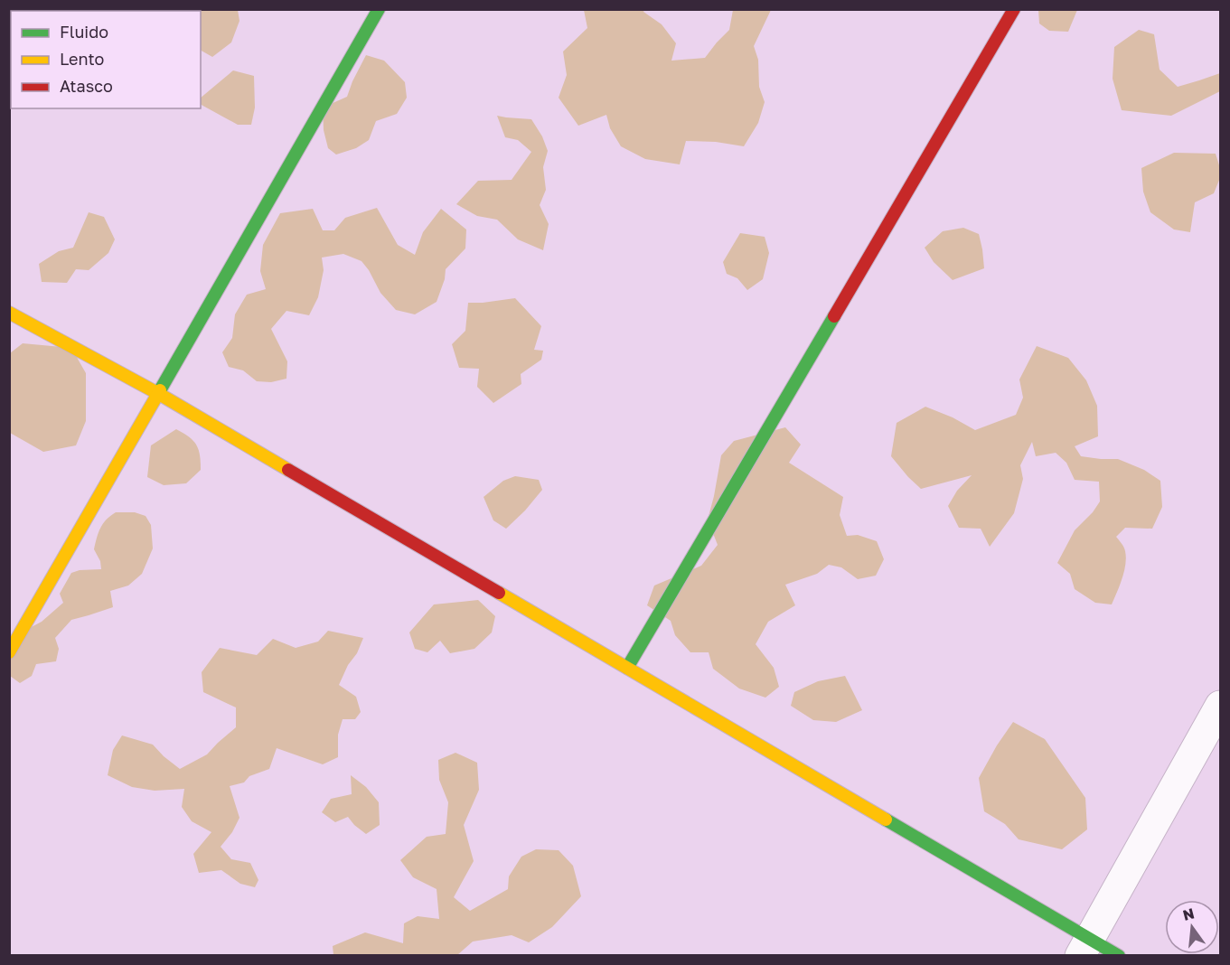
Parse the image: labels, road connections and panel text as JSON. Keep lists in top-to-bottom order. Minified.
{"legend":["Fluido","Lento","Atasco"],"north":"top"}
